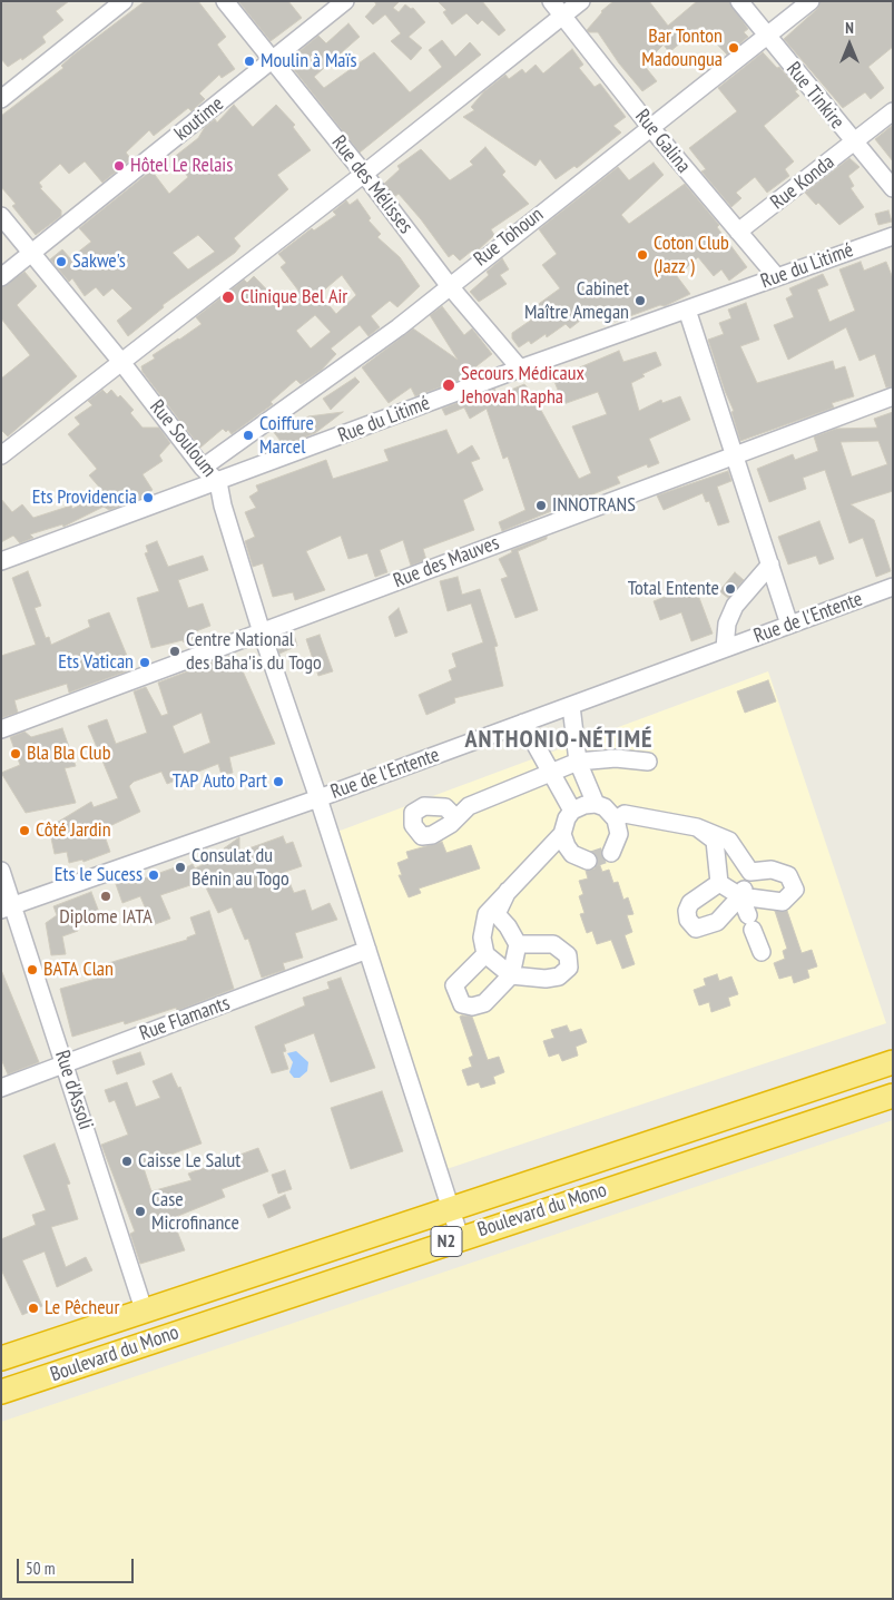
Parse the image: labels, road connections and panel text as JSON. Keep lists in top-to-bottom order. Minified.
{"streets":{"highway":["Boulevard du Mono","N2"],"street":["Rue Tinkire","koutime","Rue Galina","Rue Konda","Rue des Mélisses","Rue Tohoun","Rue du Litimé","Rue Souloum","Rue des Mauves","Rue de l'Entente","Rue Flamants","Rue d'Assoli"]},"crossings":[["Rue Tinkire","Rue Konda"],["Rue Tinkire","Rue Tohoun"],["koutime","Rue des Mélisses"],["koutime","Rue Souloum"],["Rue Galina","Rue Konda"],["Rue Galina","Rue Tohoun"],["Rue Galina","Rue du Litimé"],["Rue des Mélisses","Rue Tohoun"],["Rue des Mélisses","Rue du Litimé"],["Rue Tohoun","Rue Souloum"],["Rue du Litimé","Rue Souloum"],["Rue Souloum","Rue des Mauves"],["Rue Souloum","Rue de l'Entente"],["Rue Souloum","Rue Flamants"],["Rue Souloum","Boulevard du Mono"],["Rue de l'Entente","Rue d'Assoli"],["Rue Flamants","Rue d'Assoli"],["Rue d'Assoli","Boulevard du Mono"]],"districts":["ANTHONIO-NÉTIMÉ"],"places":["Bar Tonton Madoungua","Moulin à Maïs","Hôtel Le Relais","Coton Club (Jazz )","Sakwe's","Clinique Bel Air","Cabinet Maître Amegan","Secours Médicaux Jehovah Rapha","Coiffure Marcel","Ets Providencia","INNOTRANS","Total Entente","Centre National des Baha'is du Togo","Ets Vatican","Bla Bla Club","TAP Auto Part","Côté Jardin","Consulat du Bénin au Togo","Ets le Sucess","Diplome IATA","BATA Clan","Caisse Le Salut","Case Microfinance","Le Pêcheur"],"scale_bar":"50 m","north":"top"}
